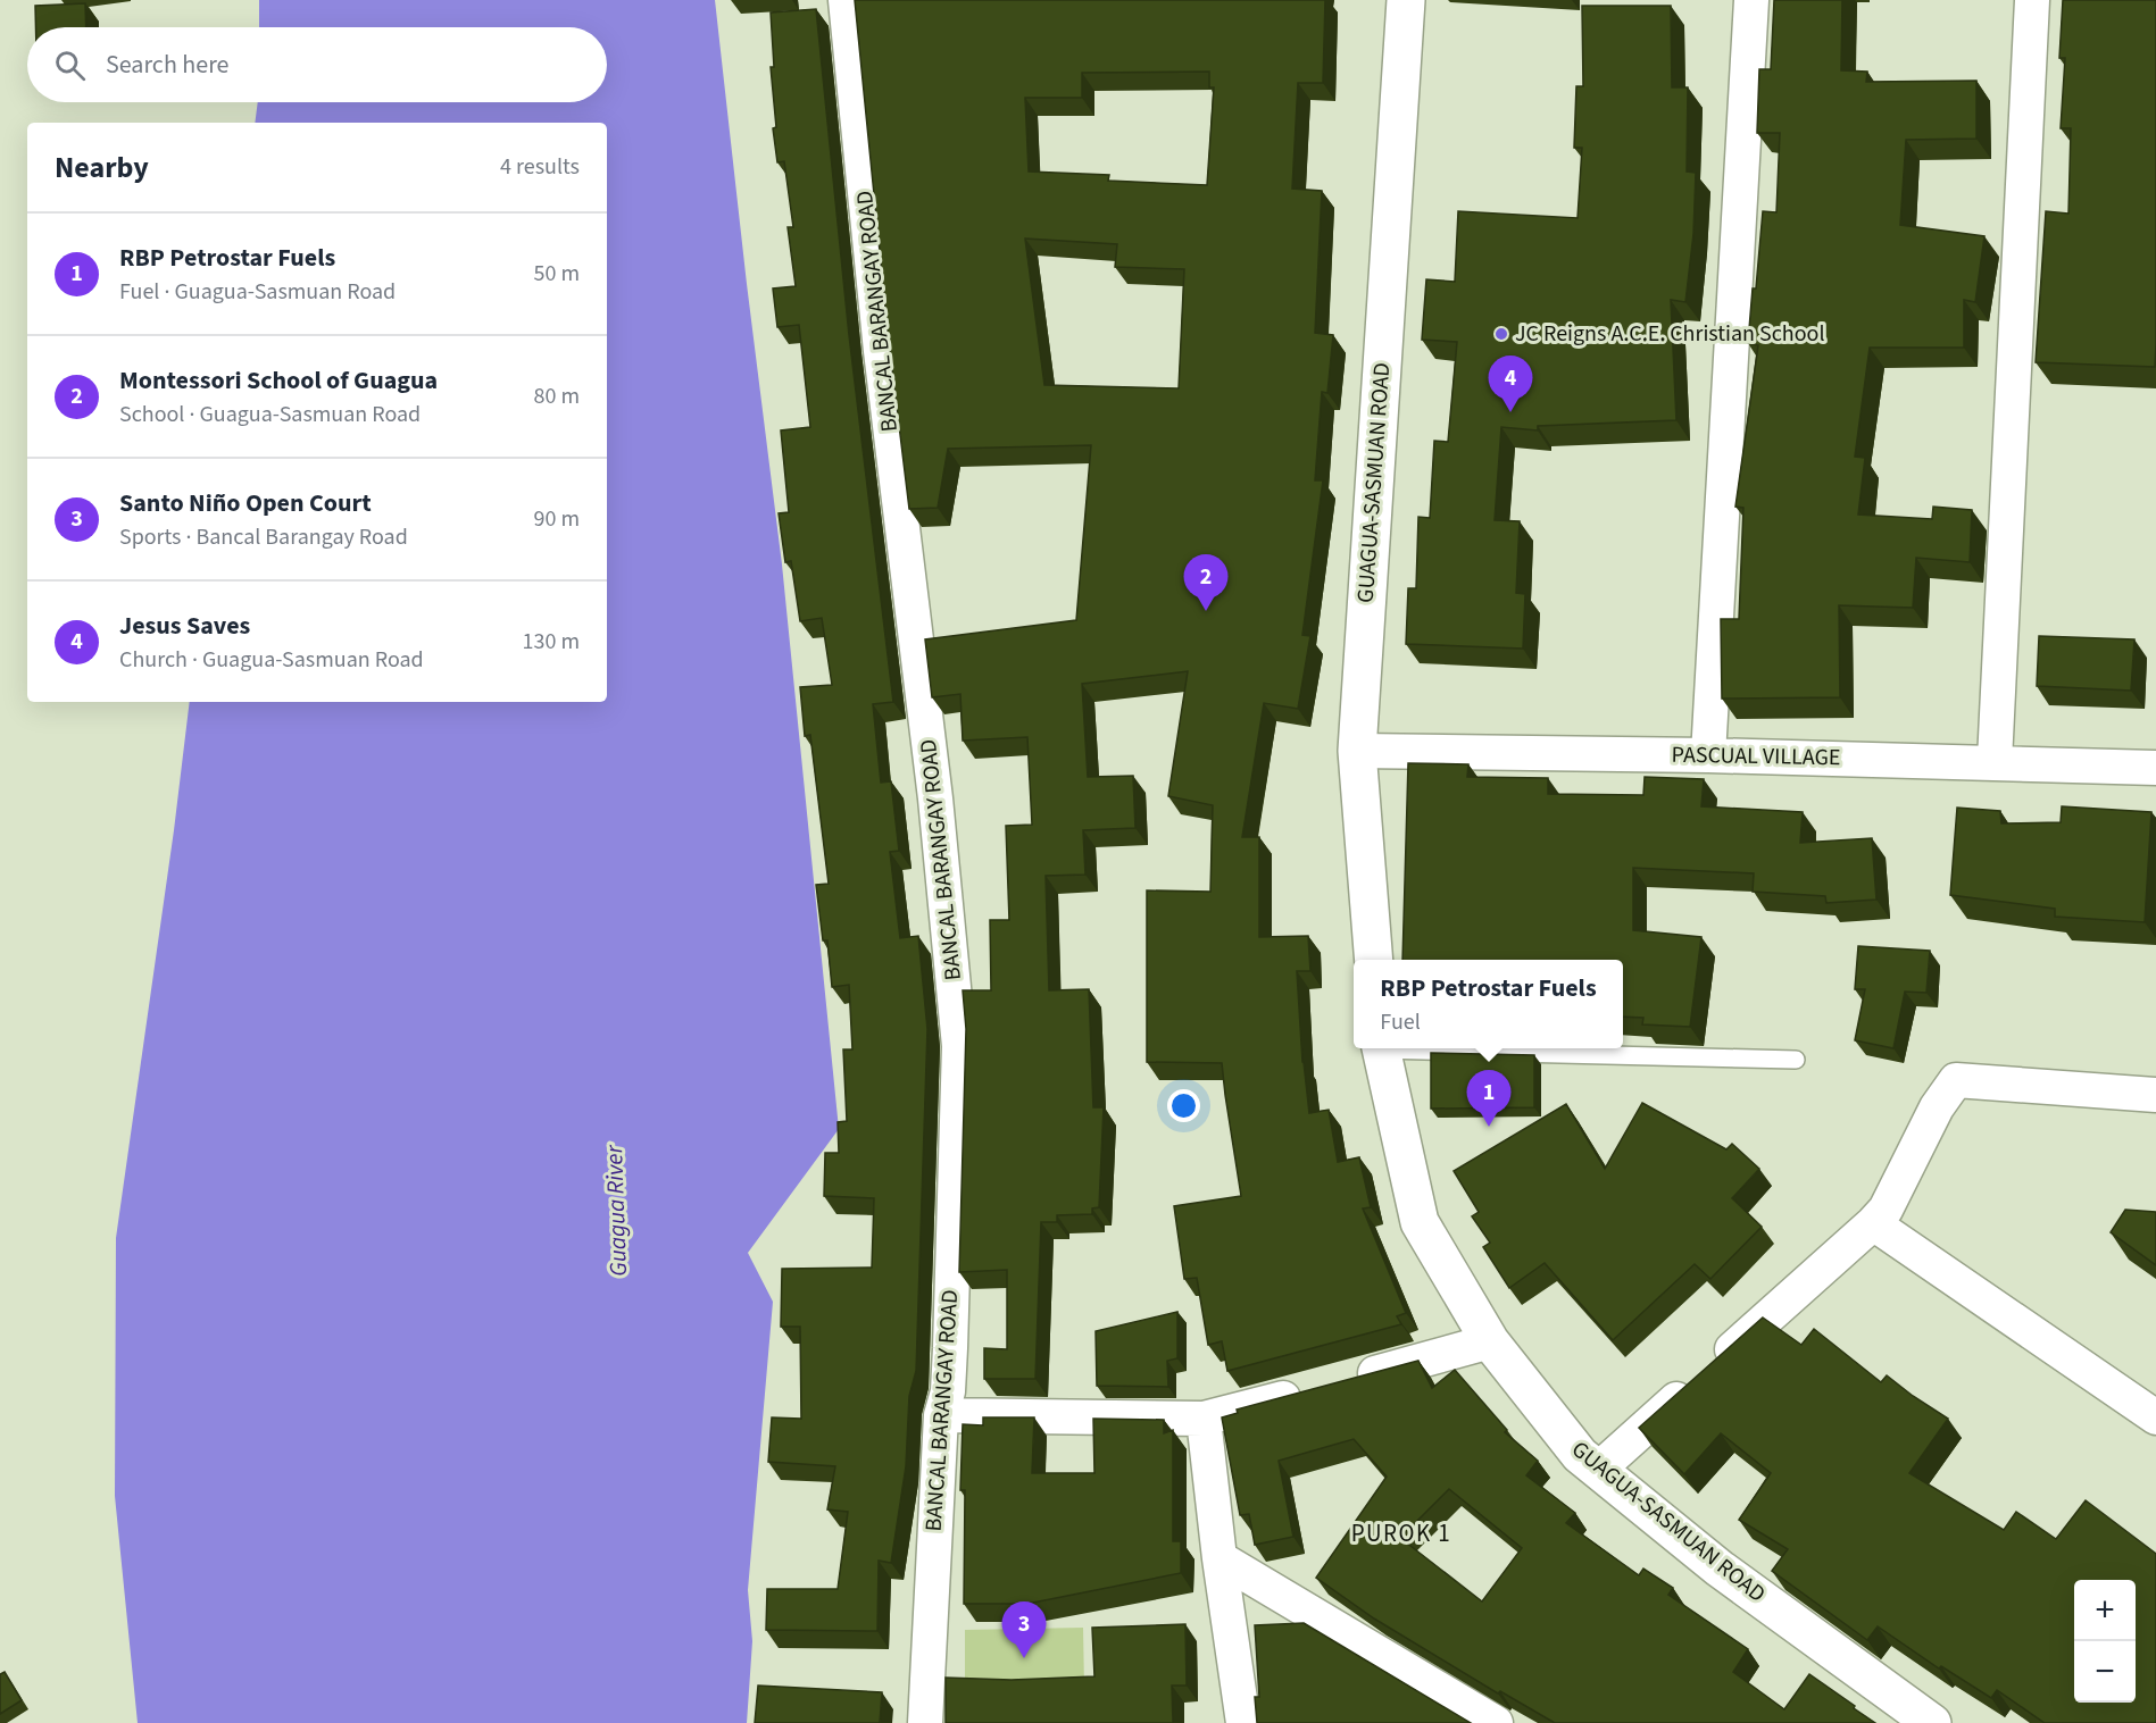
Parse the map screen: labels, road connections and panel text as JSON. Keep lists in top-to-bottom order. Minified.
{"streets":{"main road":["GUAGUA-SASMUAN ROAD"],"street":["BANCAL BARANGAY ROAD","PASCUAL VILLAGE"]},"crossings":[["GUAGUA-SASMUAN ROAD","PASCUAL VILLAGE"]],"districts":["PUROK 1"],"water":["Guagua River"],"places":["JC Reigns A.C.E. Christian School"],"page":{"search":"Search here","heading":["Nearby","4 results"],"list":[{"mark":"1","name":"RBP Petrostar Fuels","note":"Fuel · Guagua-Sasmuan Road","value":"50 m"},{"mark":"2","name":"Montessori School of Guagua","note":"School · Guagua-Sasmuan Road","value":"80 m"},{"mark":"3","name":"Santo Niño Open Court","note":"Sports · Bancal Barangay Road","value":"90 m"},{"mark":"4","name":"Jesus Saves","note":"Church · Guagua-Sasmuan Road","value":"130 m"}],"pins":["4","2","1","3"],"popup":["RBP Petrostar Fuels","Fuel"],"map_buttons":["+","−"]}}
